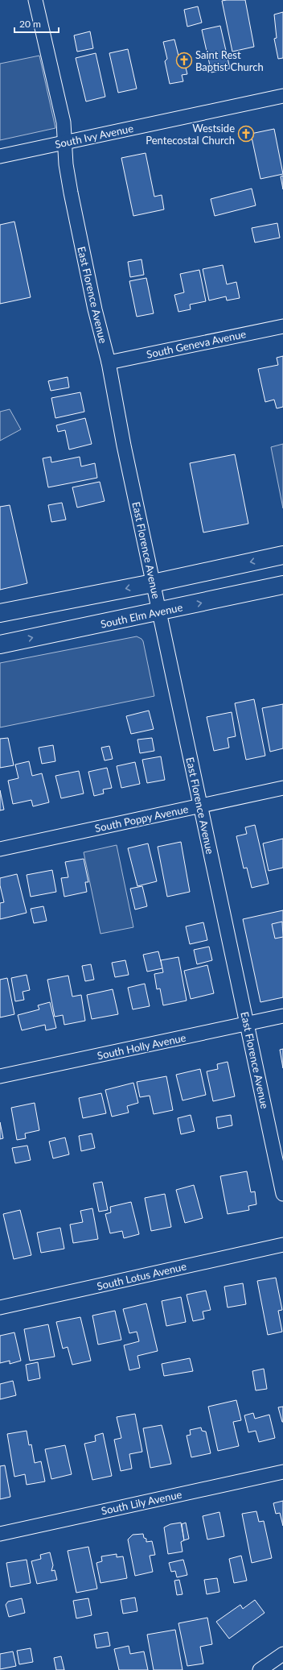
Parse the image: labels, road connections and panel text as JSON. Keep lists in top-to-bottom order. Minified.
{"streets":{"main road":["South Elm Avenue"],"street":["South Ivy Avenue","East Florence Avenue","South Geneva Avenue","South Poppy Avenue","South Holly Avenue","South Lotus Avenue","South Lily Avenue"]},"crossings":[["South Ivy Avenue","East Florence Avenue"],["East Florence Avenue","South Geneva Avenue"],["East Florence Avenue","South Elm Avenue"],["East Florence Avenue","South Poppy Avenue"],["East Florence Avenue","South Holly Avenue"]],"places":{"church":["Saint Rest Baptist Church","Westside Pentecostal Church"]},"scale_bar":"20 m"}
